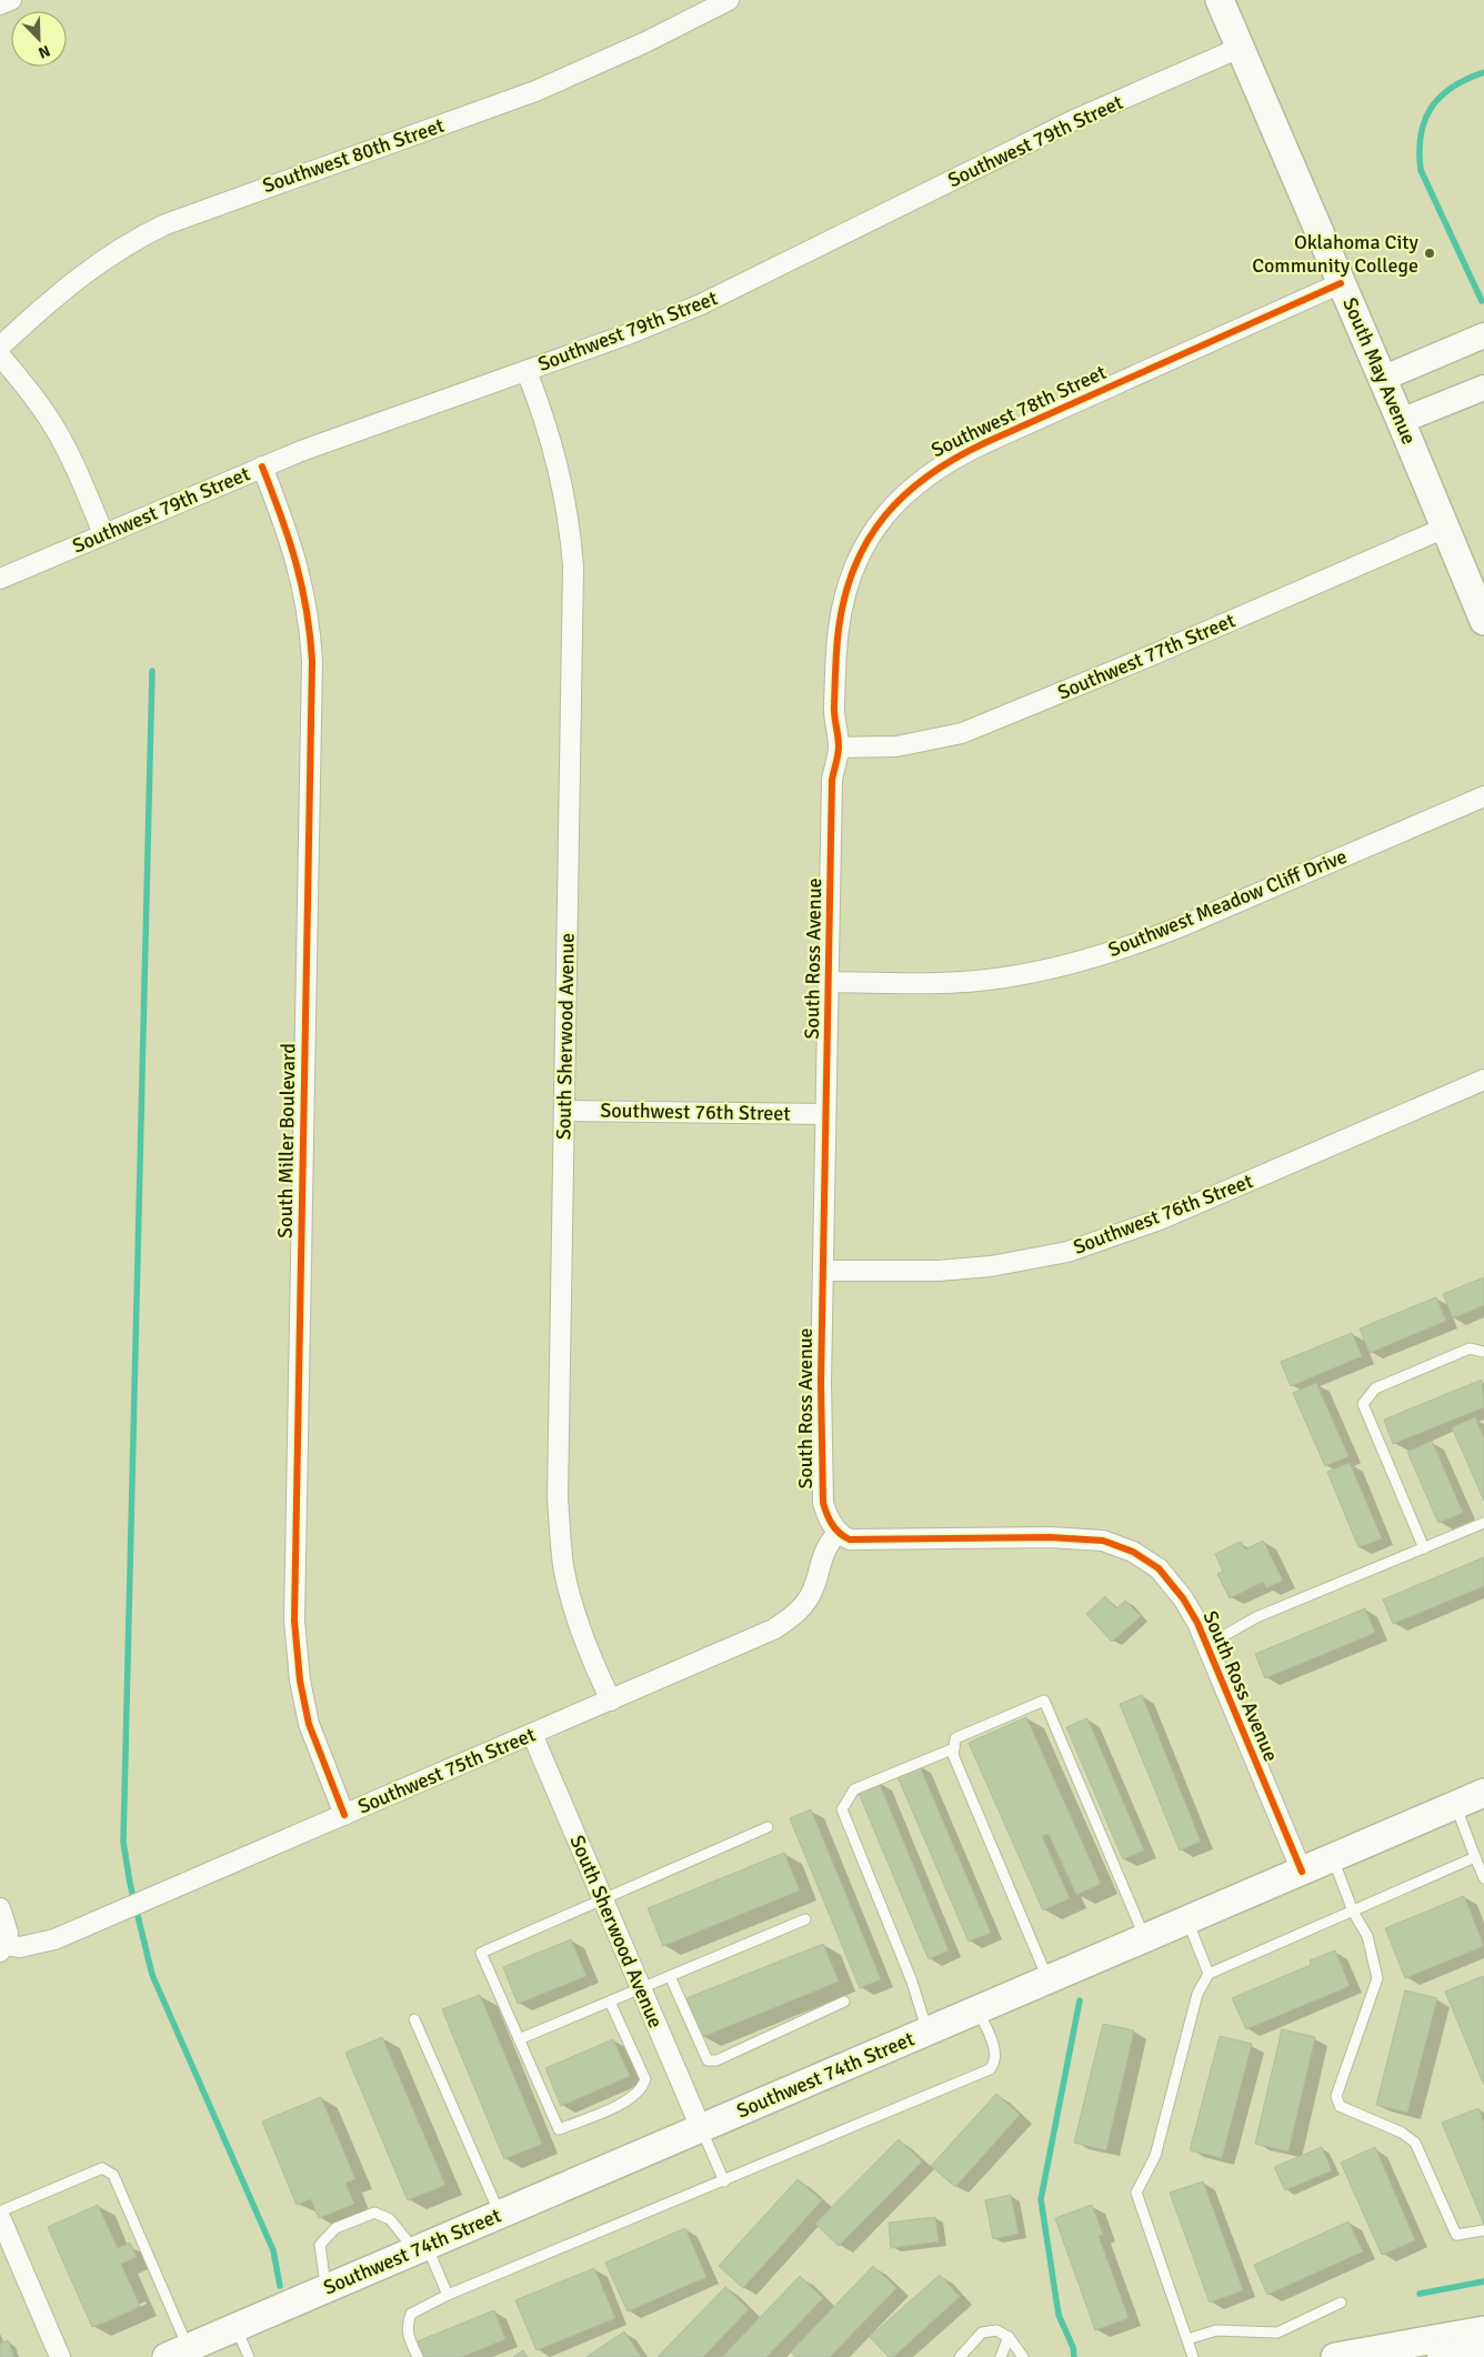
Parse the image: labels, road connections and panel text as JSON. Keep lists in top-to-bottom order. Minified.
{"streets":{"main road":["South May Avenue","Southwest 74th Street"],"street":["Southwest 79th Street","Southwest 80th Street","Southwest 78th Street","Southwest 77th Street","Southwest Meadow Cliff Drive","South Ross Avenue","South Sherwood Avenue","Southwest 76th Street","South Miller Boulevard","Southwest 75th Street"]},"crossings":[["Southwest 79th Street","South May Avenue"],["Southwest 79th Street","South Sherwood Avenue"],["Southwest 79th Street","South Miller Boulevard"],["South May Avenue","Southwest 78th Street"],["South May Avenue","Southwest 77th Street"],["Southwest 78th Street","Southwest 77th Street"],["Southwest 78th Street","South Ross Avenue"],["Southwest 77th Street","South Ross Avenue"],["Southwest Meadow Cliff Drive","South Ross Avenue"],["South Ross Avenue","Southwest 76th Street"],["South Ross Avenue","Southwest 75th Street"],["South Ross Avenue","Southwest 74th Street"],["South Sherwood Avenue","Southwest 76th Street"],["South Sherwood Avenue","Southwest 75th Street"],["South Sherwood Avenue","Southwest 74th Street"],["South Miller Boulevard","Southwest 75th Street"]],"places":["Oklahoma City Community College"],"north":"bottom right"}
